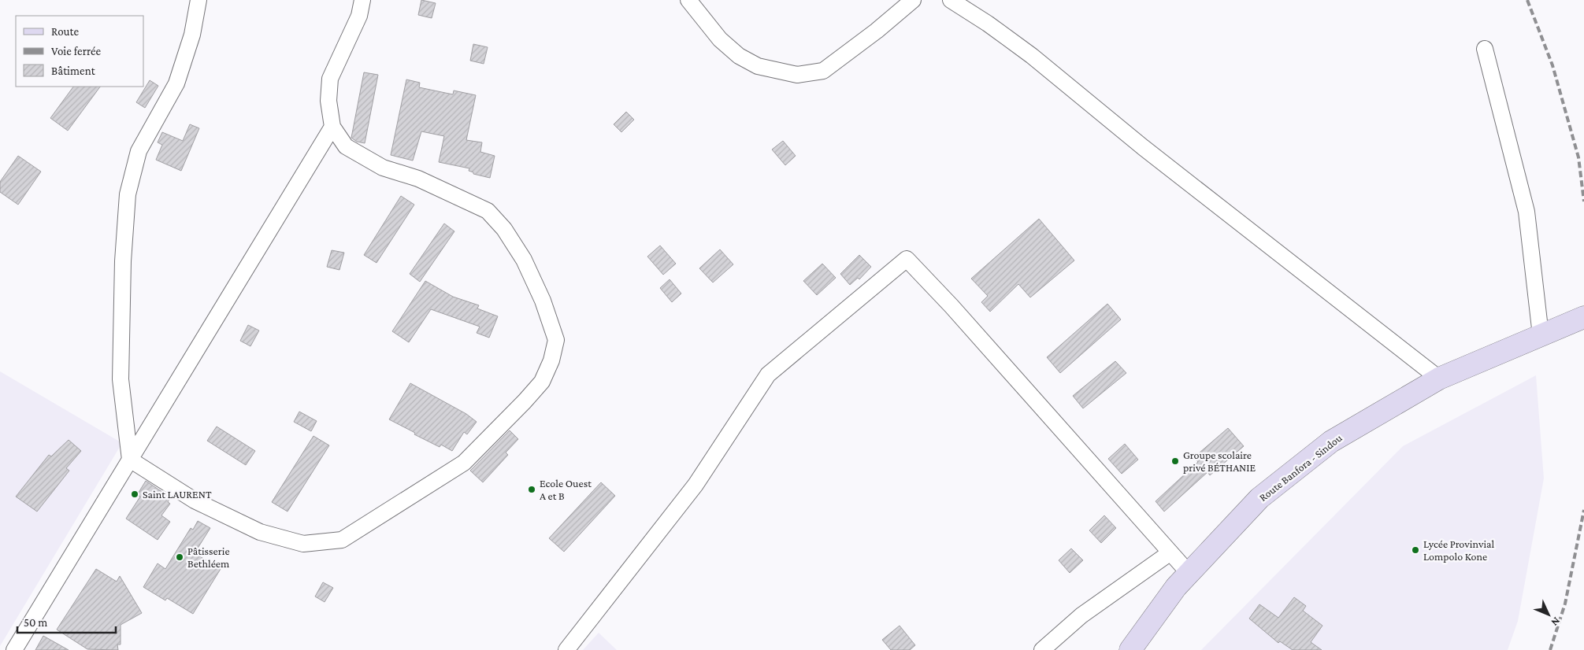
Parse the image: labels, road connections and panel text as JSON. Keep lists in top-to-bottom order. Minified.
{"streets":{"main road":["Route Banfora - Sindou"]},"places":["Groupe scolaire privé BÉTHANIE","Ecole Ouest A et B","Saint LAURENT","Lycée Provinvial Lompolo Kone","Pâtisserie Bethléem"],"legend":["Route","Voie ferrée","Bâtiment"],"scale_bar":"50 m","north":"bottom right"}
